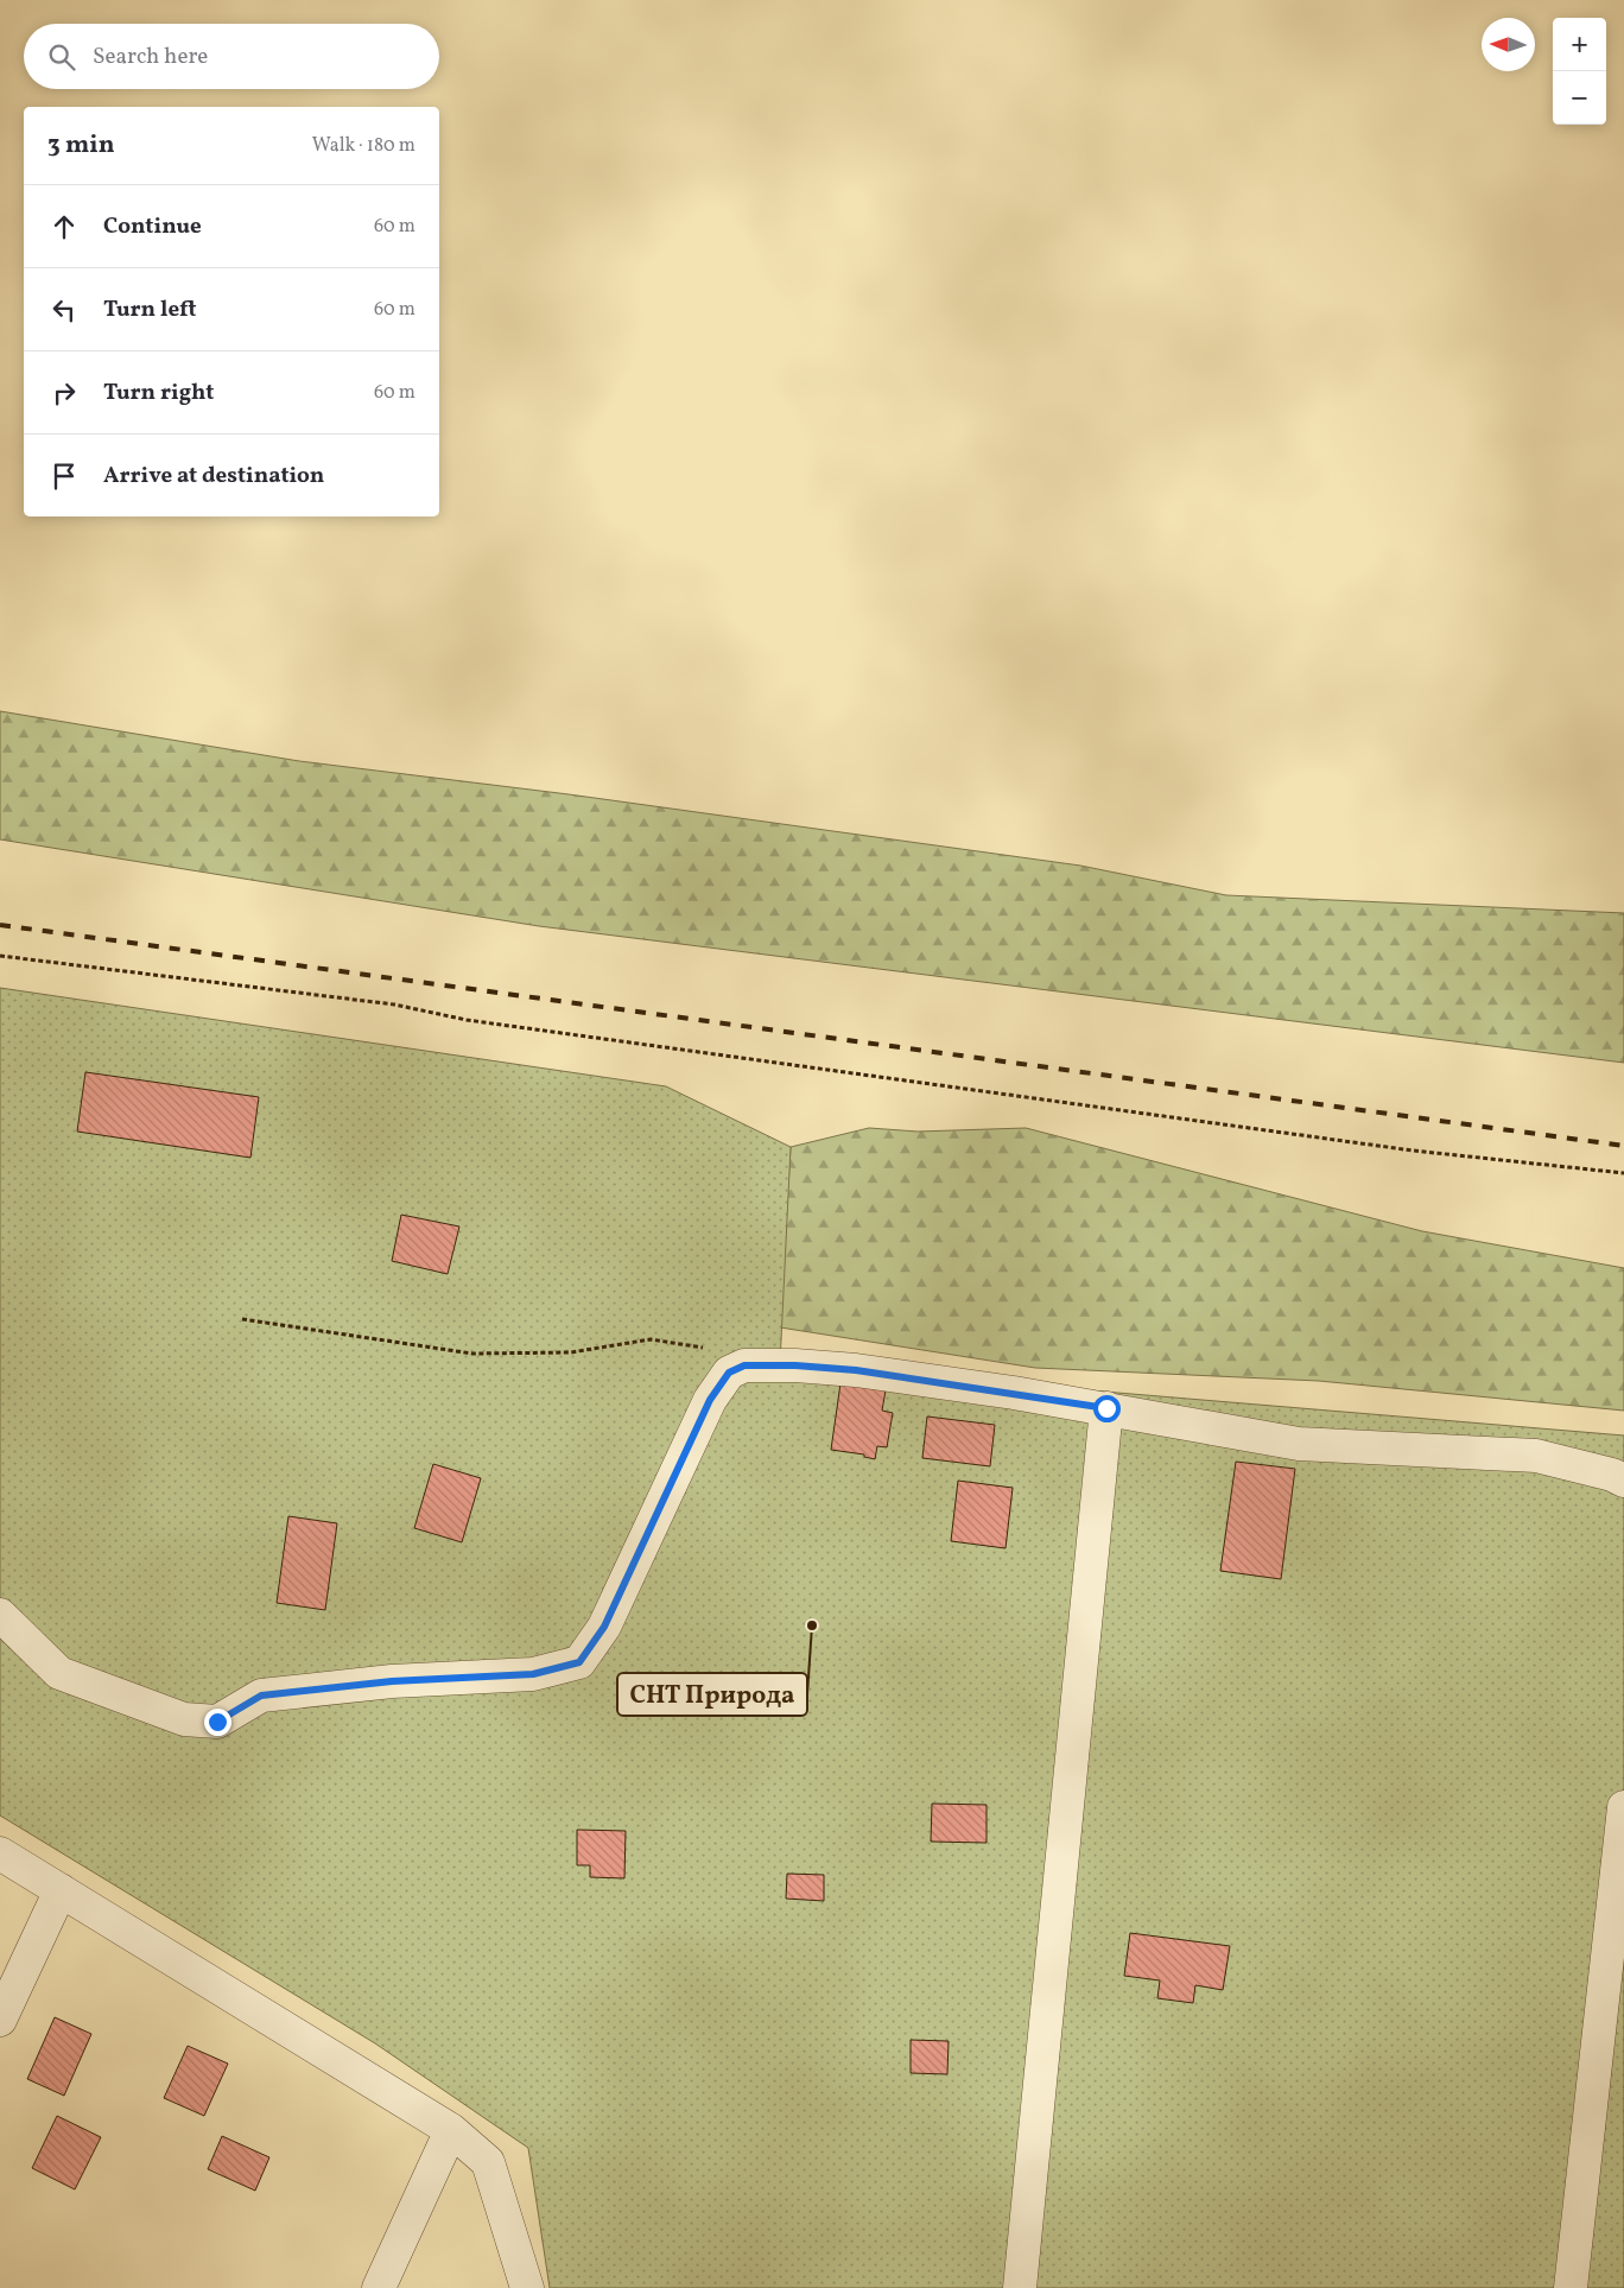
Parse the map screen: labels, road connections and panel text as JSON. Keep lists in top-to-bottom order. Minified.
{"places":["СНТ Природа"],"north":"left","page":{"map_buttons":["+","−"],"search":"Search here","heading":["3 min","Walk · 180 m"],"list":[["Continue","60 m"],["Turn left","60 m"],["Turn right","60 m"],"Arrive at destination"]}}
